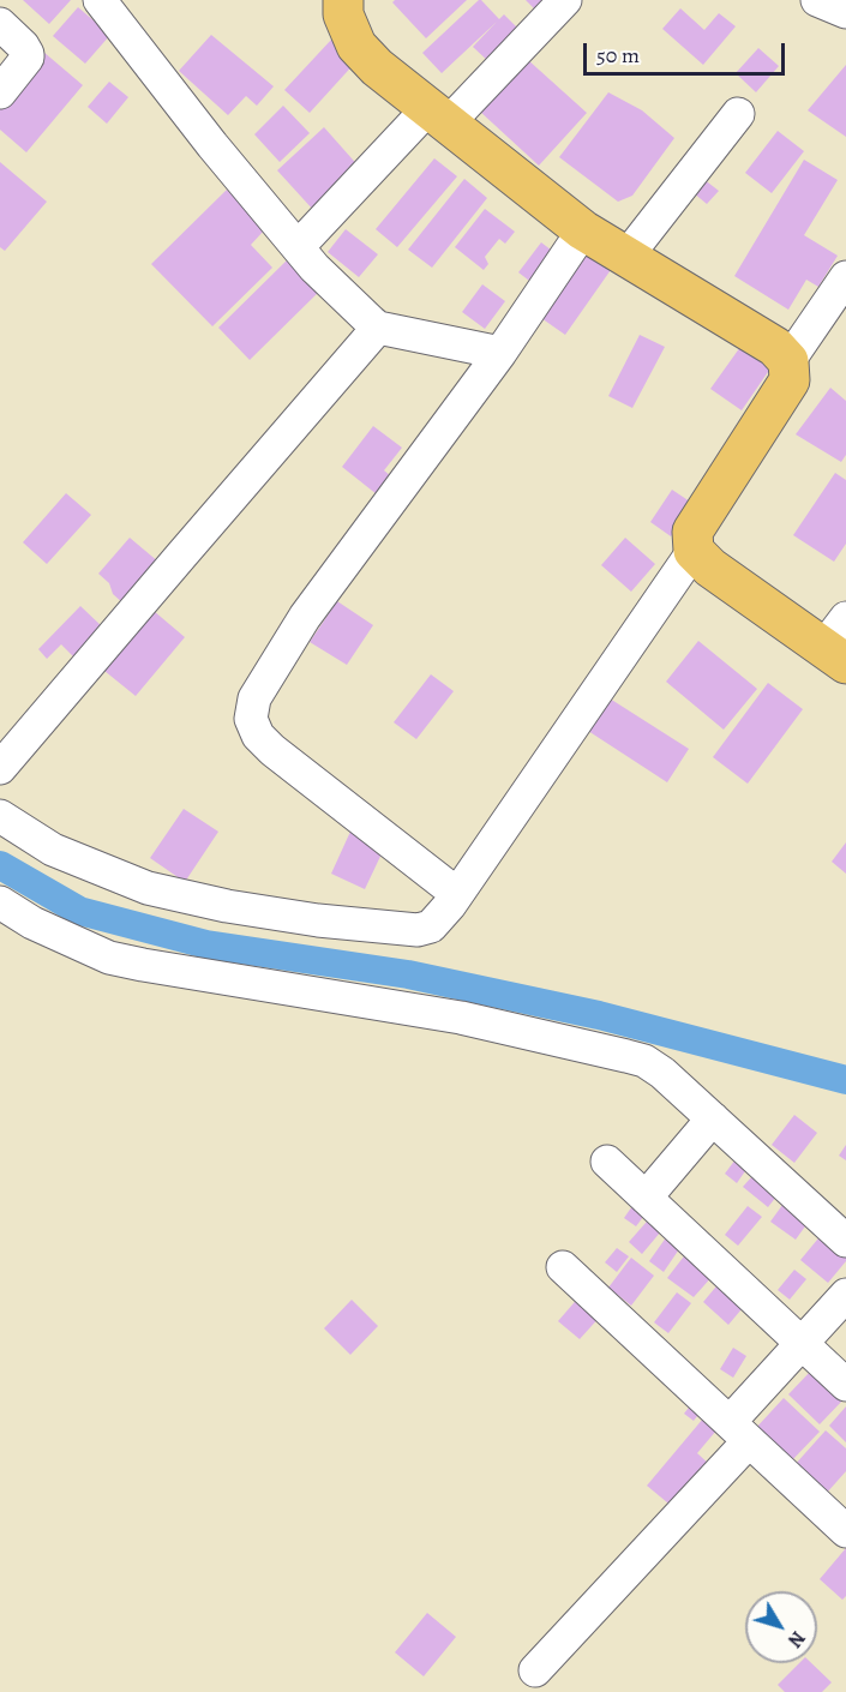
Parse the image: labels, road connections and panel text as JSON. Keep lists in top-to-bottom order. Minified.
{"scale_bar":"50 m","north":"bottom right"}
